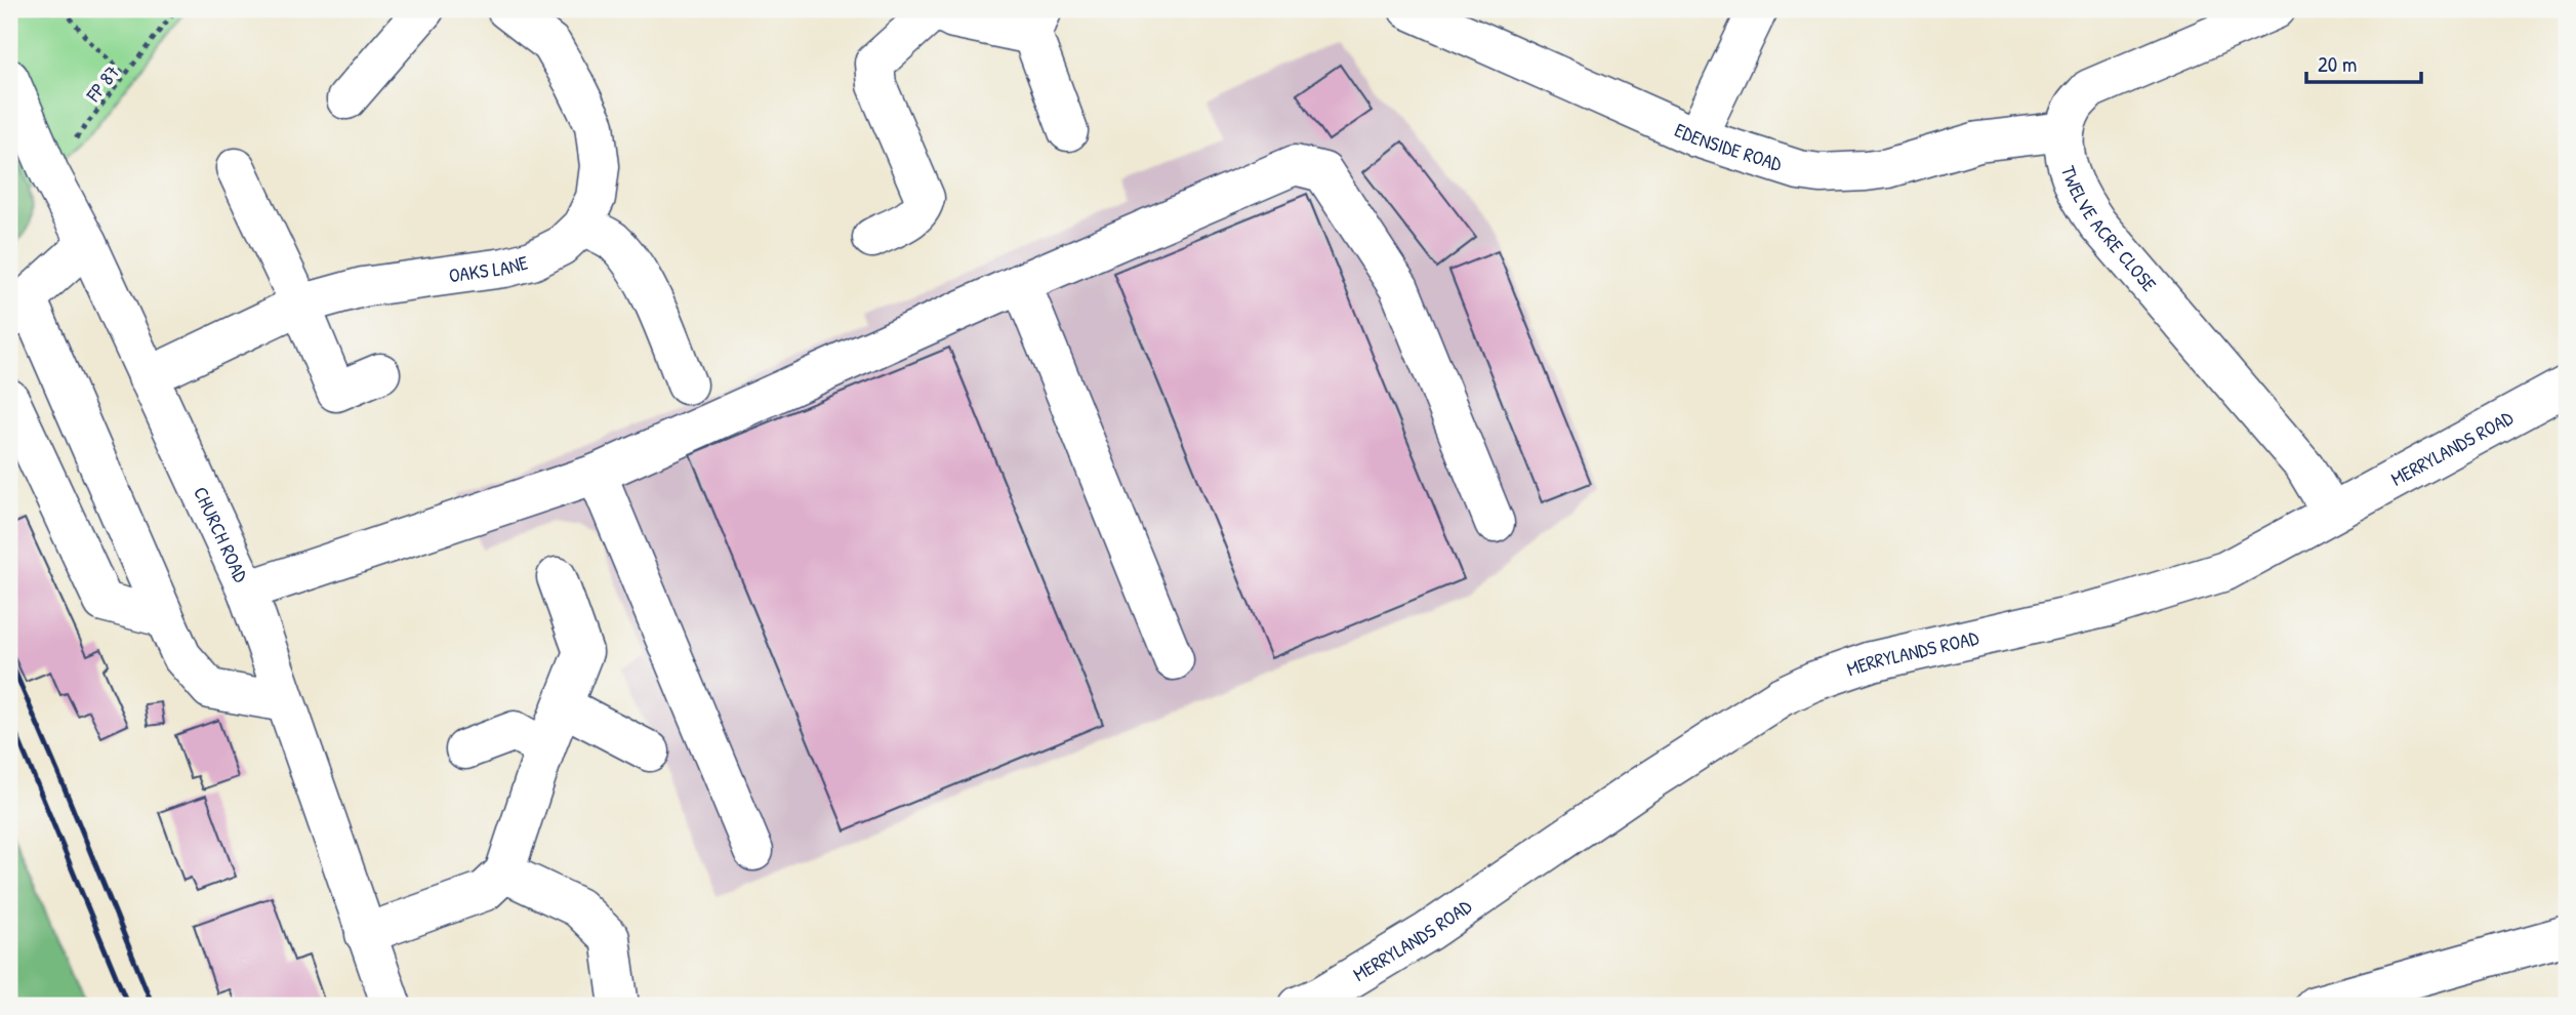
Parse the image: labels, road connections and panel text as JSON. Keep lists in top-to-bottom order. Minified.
{"streets":{"street":["EDENSIDE ROAD","TWELVE ACRE CLOSE","OAKS LANE","MERRYLANDS ROAD","CHURCH ROAD"],"path":["FP 87"]},"crossings":[["FP 87","CHURCH ROAD"],["EDENSIDE ROAD","TWELVE ACRE CLOSE"],["TWELVE ACRE CLOSE","MERRYLANDS ROAD"],["OAKS LANE","CHURCH ROAD"]],"scale_bar":"20 m"}
